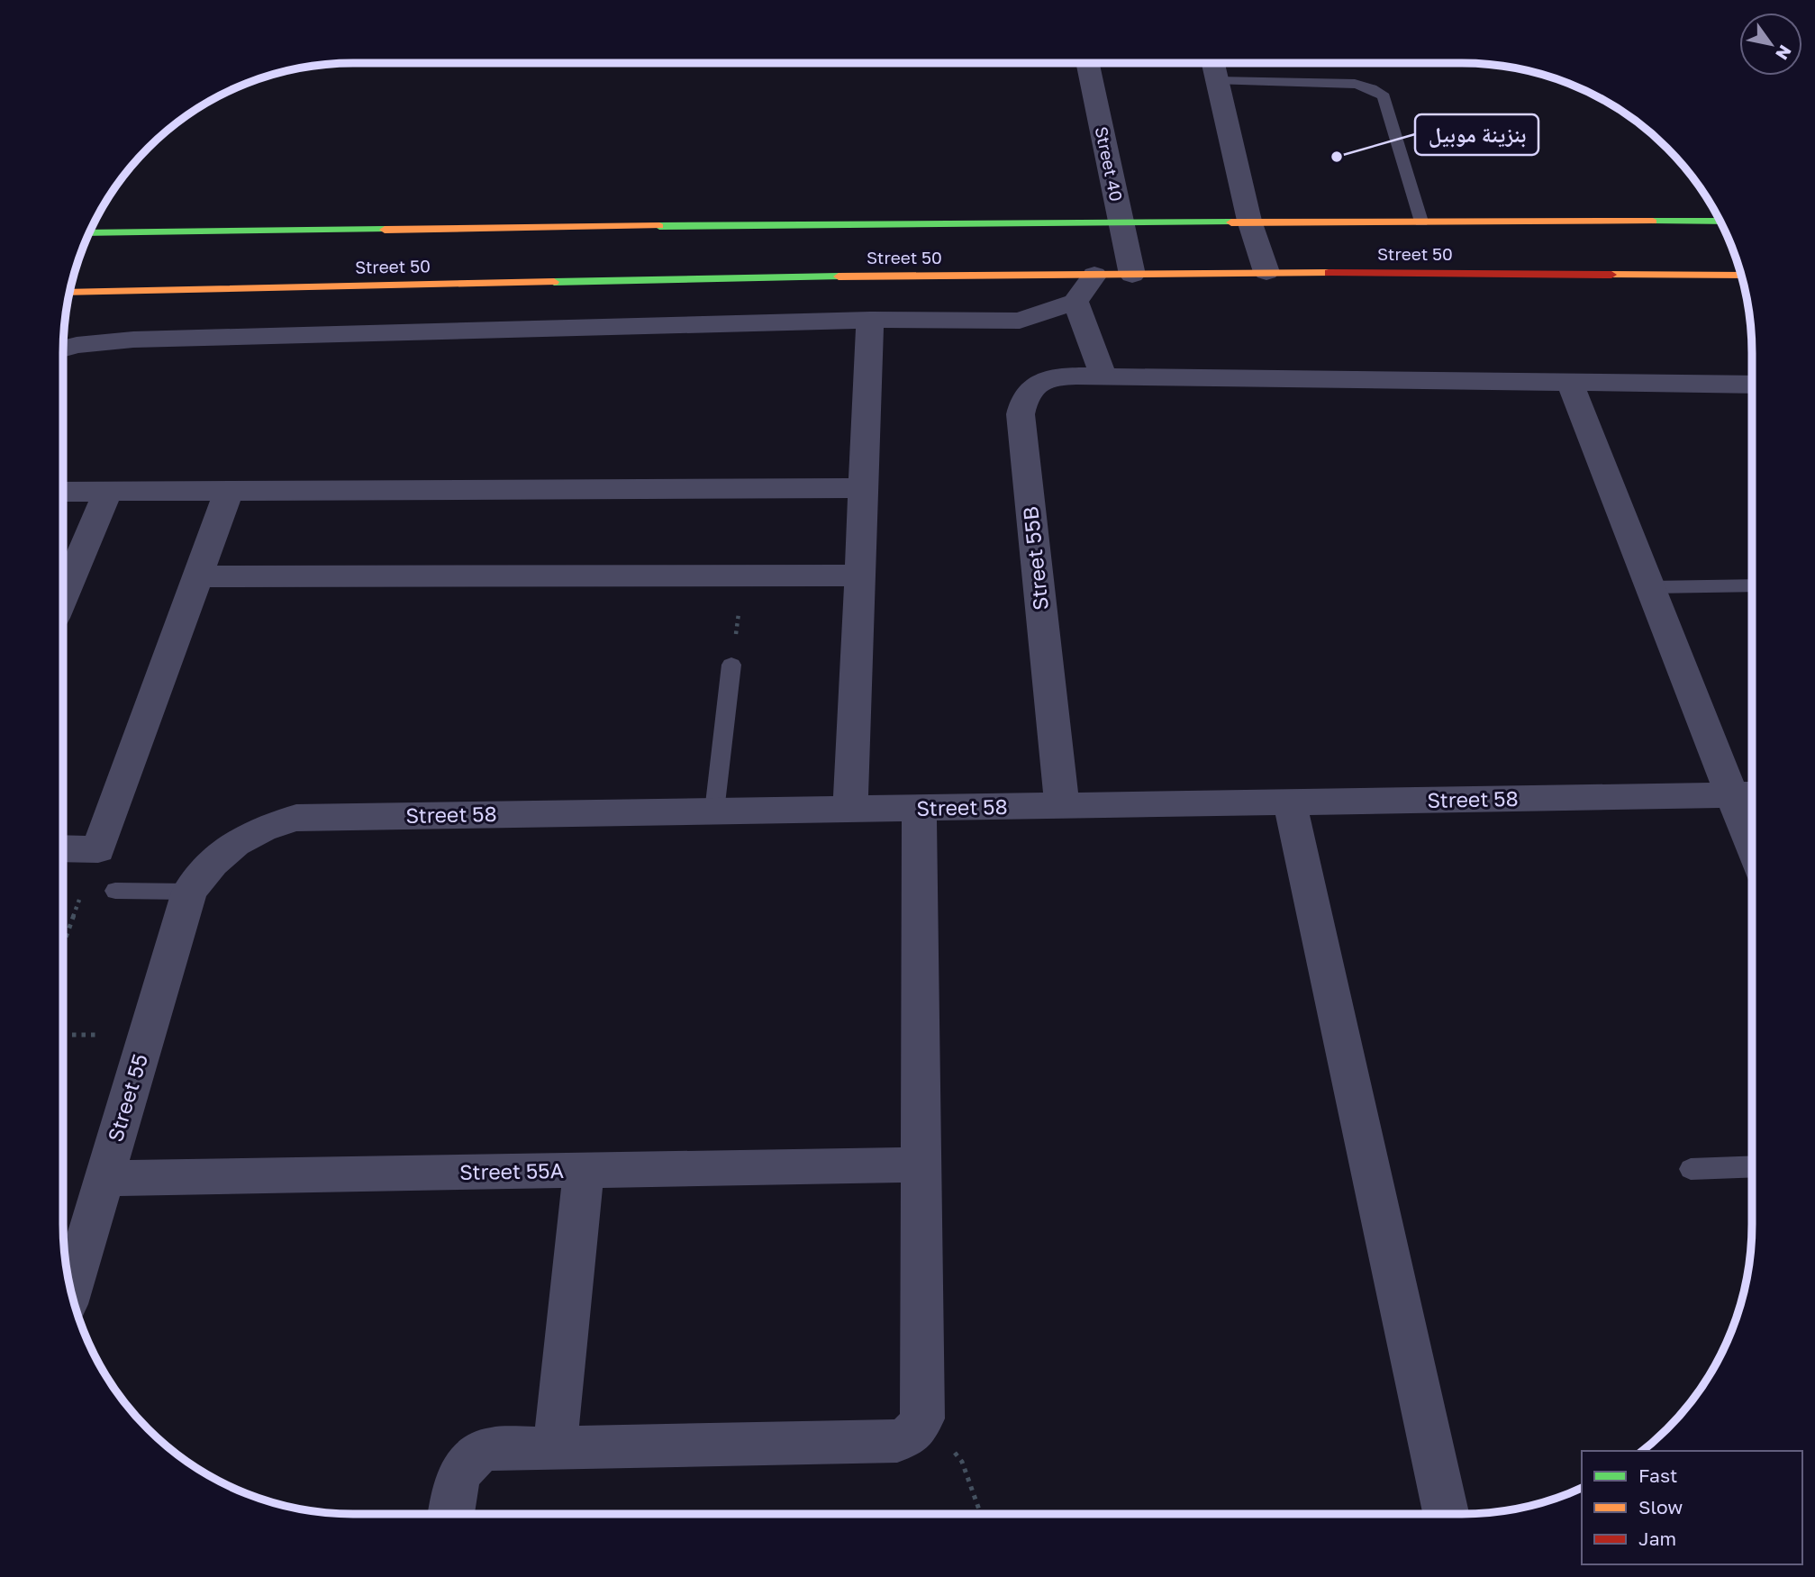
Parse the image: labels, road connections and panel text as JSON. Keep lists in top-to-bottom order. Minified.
{"streets":{"street":["Street 40","Street 50","Street 55B","Street 58","Street 55","Street 55A"]},"crossings":[["Street 40","Street 50"],["Street 55B","Street 58"],["Street 58","Street 55"],["Street 55","Street 55A"]],"places":["بنزينة موبيل"],"legend":["Fast","Slow","Jam"],"north":"bottom right"}
